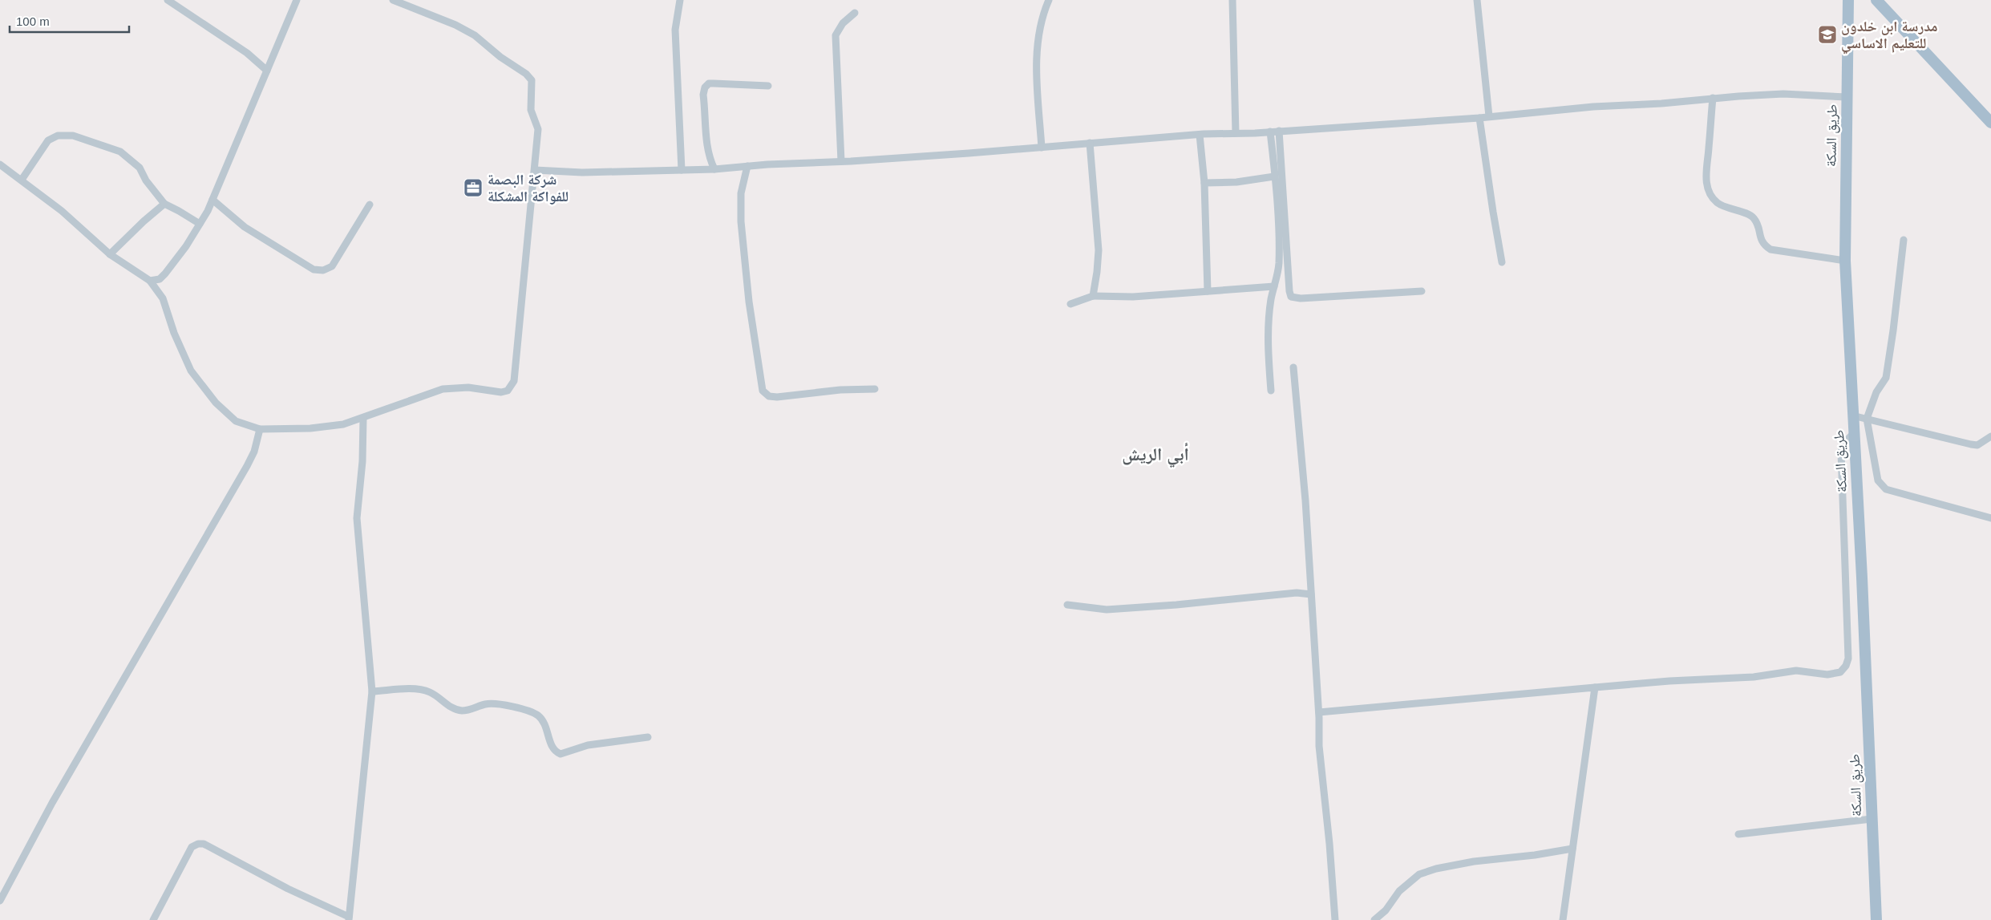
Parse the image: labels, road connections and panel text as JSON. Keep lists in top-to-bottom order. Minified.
{"streets":{"main road":["طريق السكة"]},"districts":["أبي الريش"],"places":{"school or university":["مدرسة ابن خلدون للتعليم الاساسي"],"office":["شركة البصمة للفواكة المشكلة"]},"scale_bar":"100 m"}
